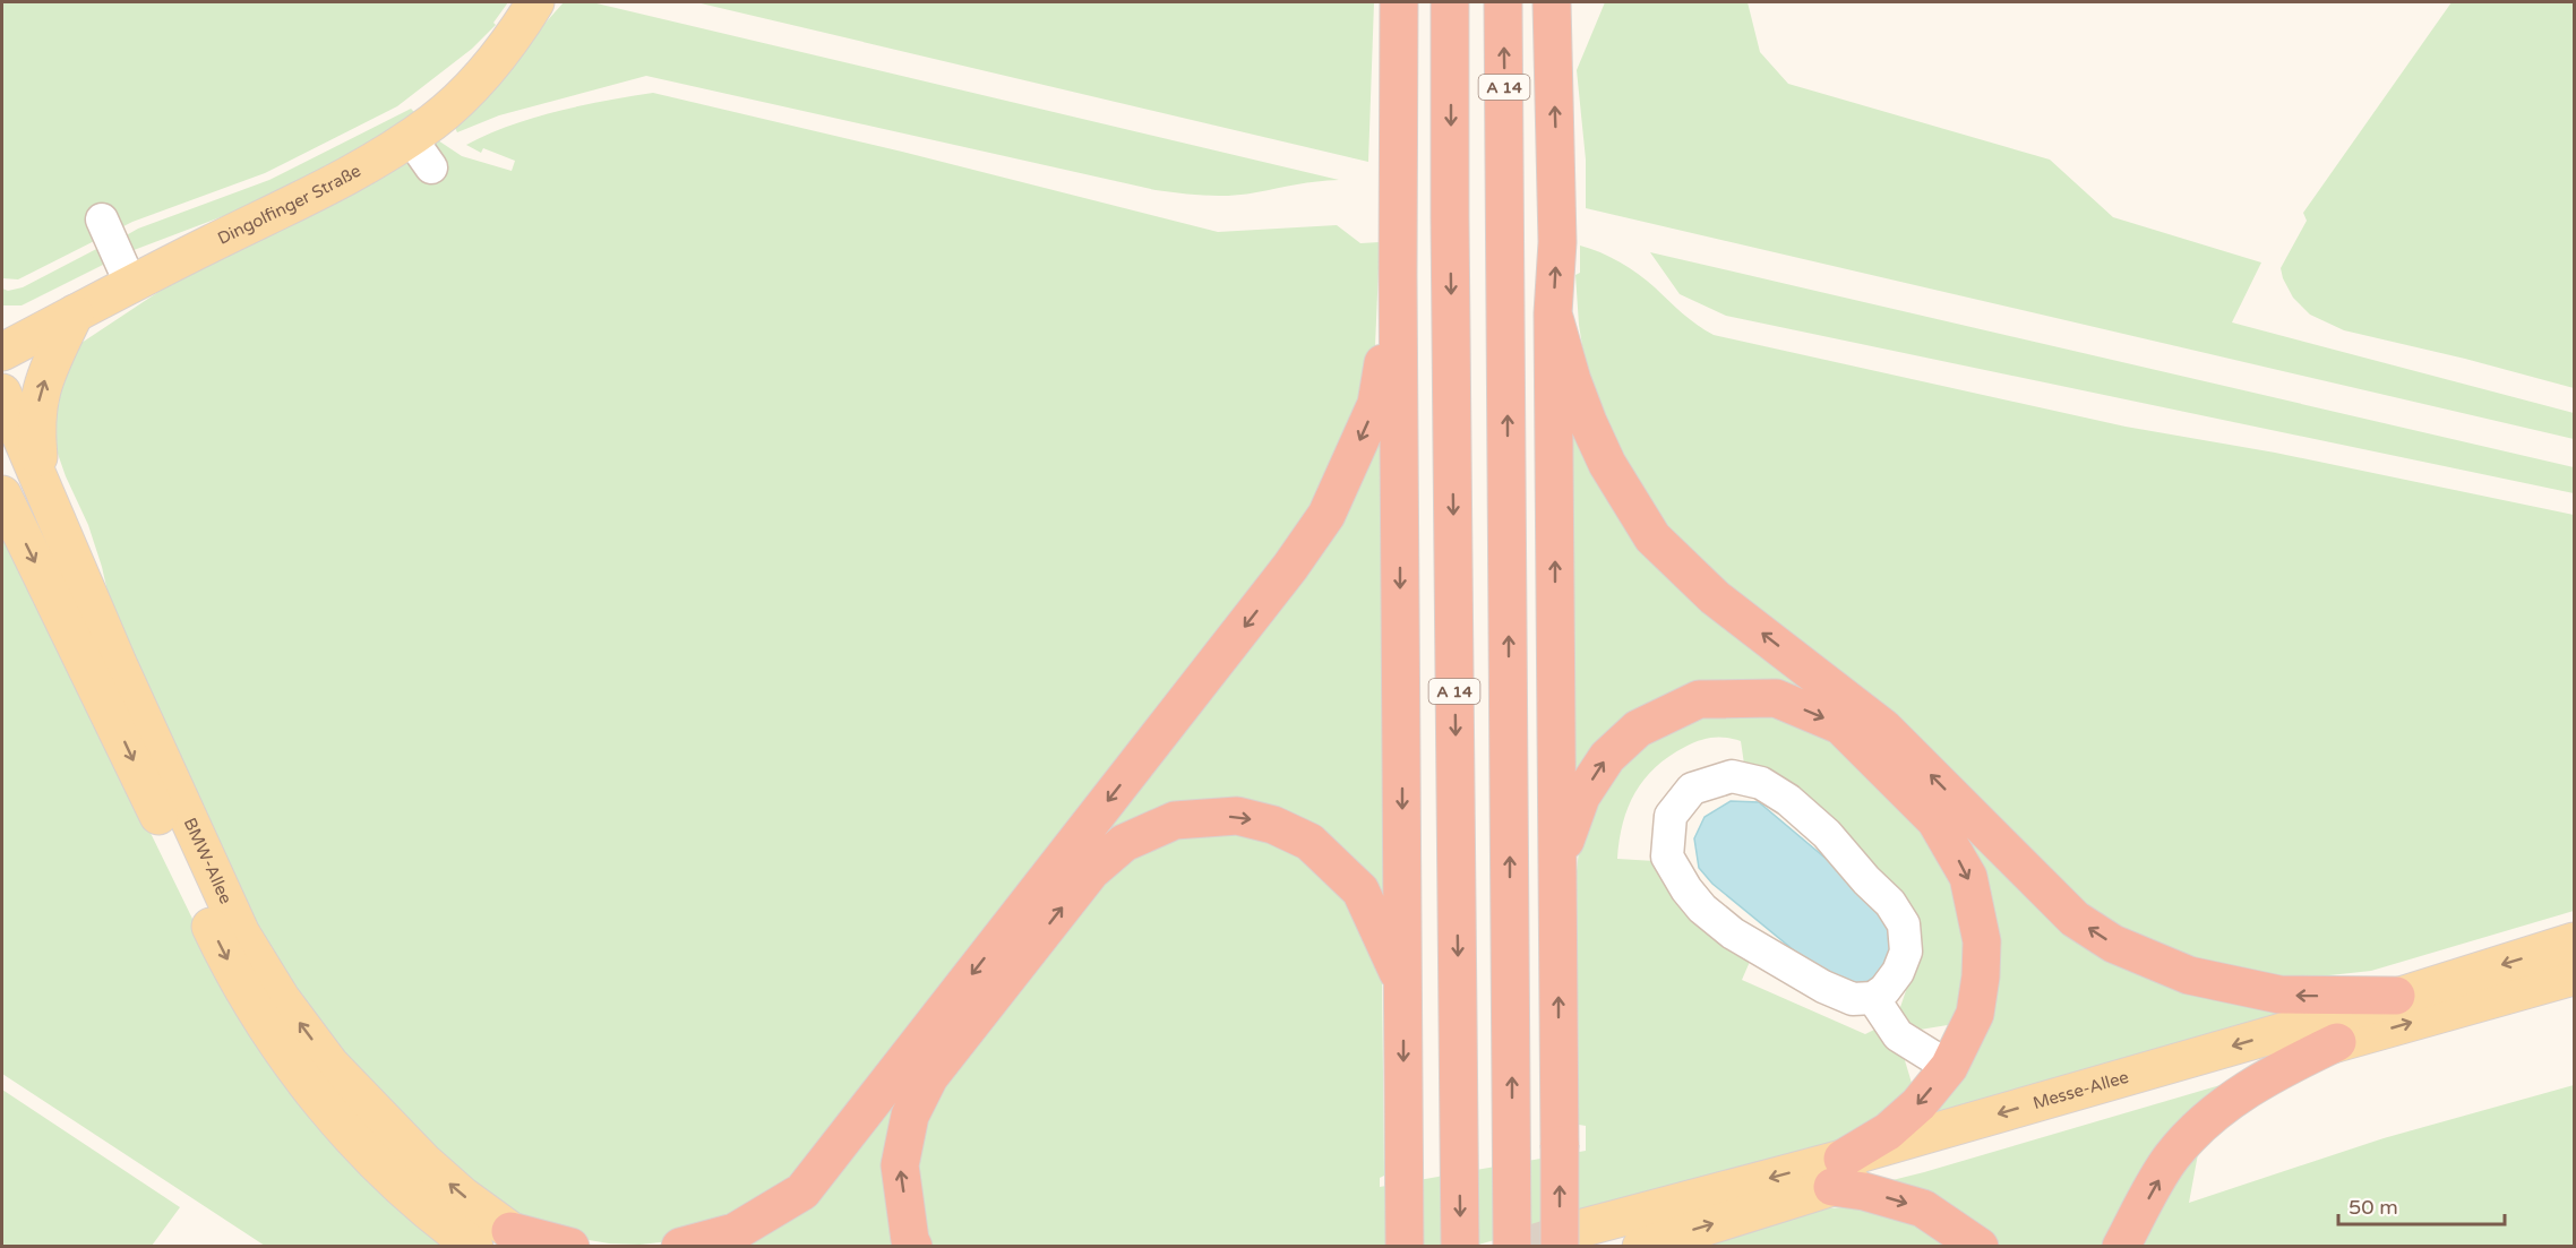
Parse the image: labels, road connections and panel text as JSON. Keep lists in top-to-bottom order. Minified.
{"streets":{"highway":["A 14"],"main road":["Dingolfinger Straße","BMW-Allee","Messe-Allee"]},"scale_bar":"50 m"}
